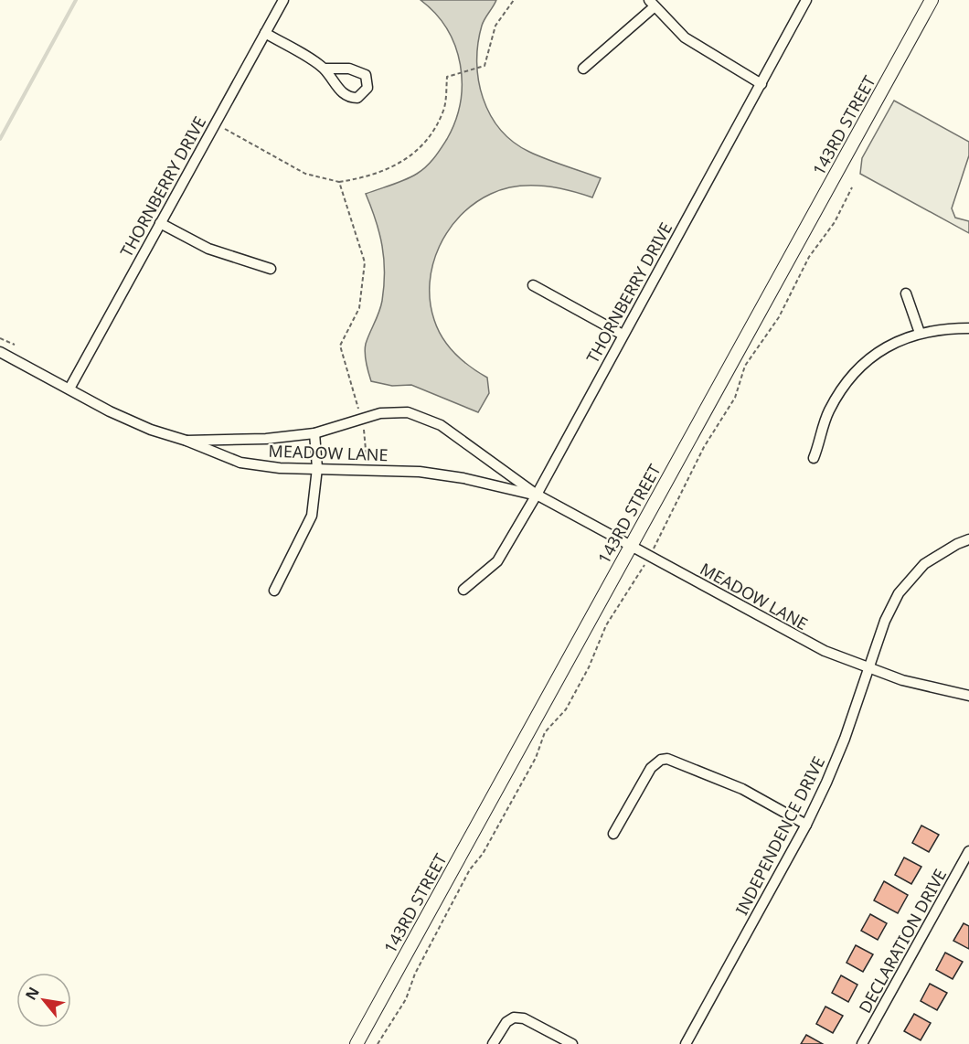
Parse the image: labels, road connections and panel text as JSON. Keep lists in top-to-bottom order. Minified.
{"streets":{"street":["143RD STREET","THORNBERRY DRIVE","MEADOW LANE","INDEPENDENCE DRIVE","DECLARATION DRIVE"]},"crossings":[["143RD STREET","MEADOW LANE"],["THORNBERRY DRIVE","MEADOW LANE"],["MEADOW LANE","INDEPENDENCE DRIVE"]],"north":"top left"}
